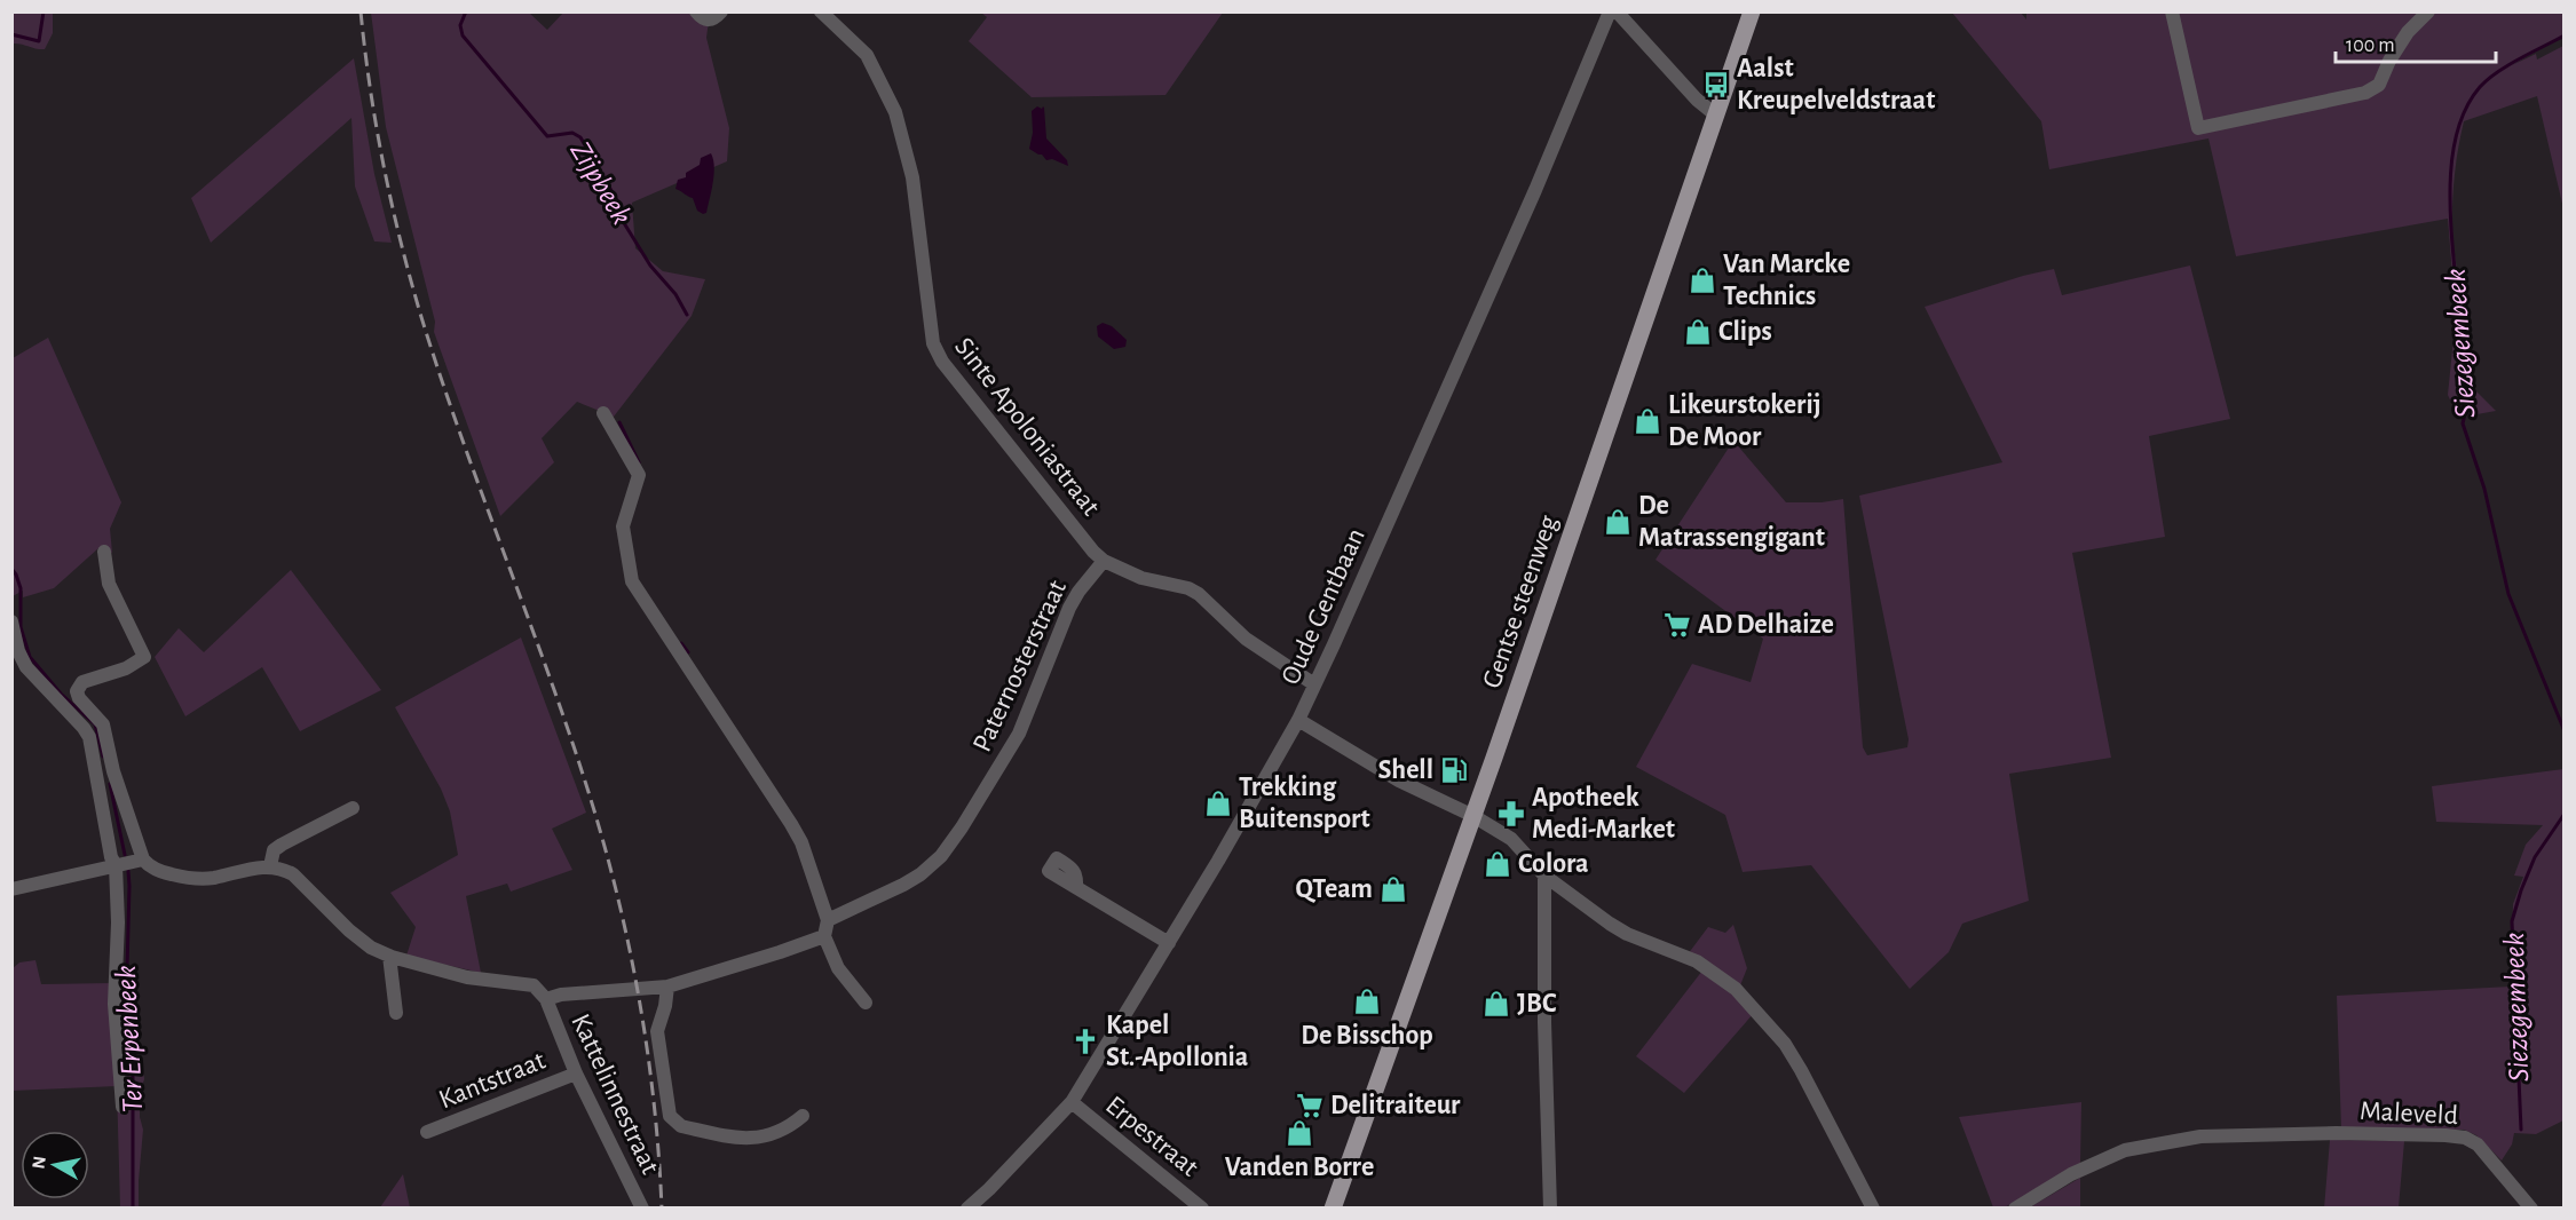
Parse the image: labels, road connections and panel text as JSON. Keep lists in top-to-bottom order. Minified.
{"streets":{"main road":["Gentse steenweg"],"street":["Sinte Apoloniastraat","Oude Gentbaan","Paternosterstraat","Kantstraat","Kattelinnestraat","Maleveld","Erpestraat"]},"crossings":[["Sinte Apoloniastraat","Oude Gentbaan"],["Sinte Apoloniastraat","Paternosterstraat"],["Oude Gentbaan","Erpestraat"],["Kantstraat","Kattelinnestraat"]],"water":["Zijpbeek","Siezegembeek","Ter Erpenbeek"],"places":{"bus stop":["Aalst Kreupelveldstraat"],"shop":["Van Marcke Technics","Clips","Likeurstokerij De Moor","De Matrassengigant","Trekking Buitensport","Colora","QTeam","De Bisschop","JBC","Vanden Borre"],"supermarket":["AD Delhaize","Delitraiteur"],"fuel station":["Shell"],"pharmacy":["Apotheek Medi-Market"],"church":["Kapel St.-Apollonia"]},"scale_bar":"100 m","north":"left"}
